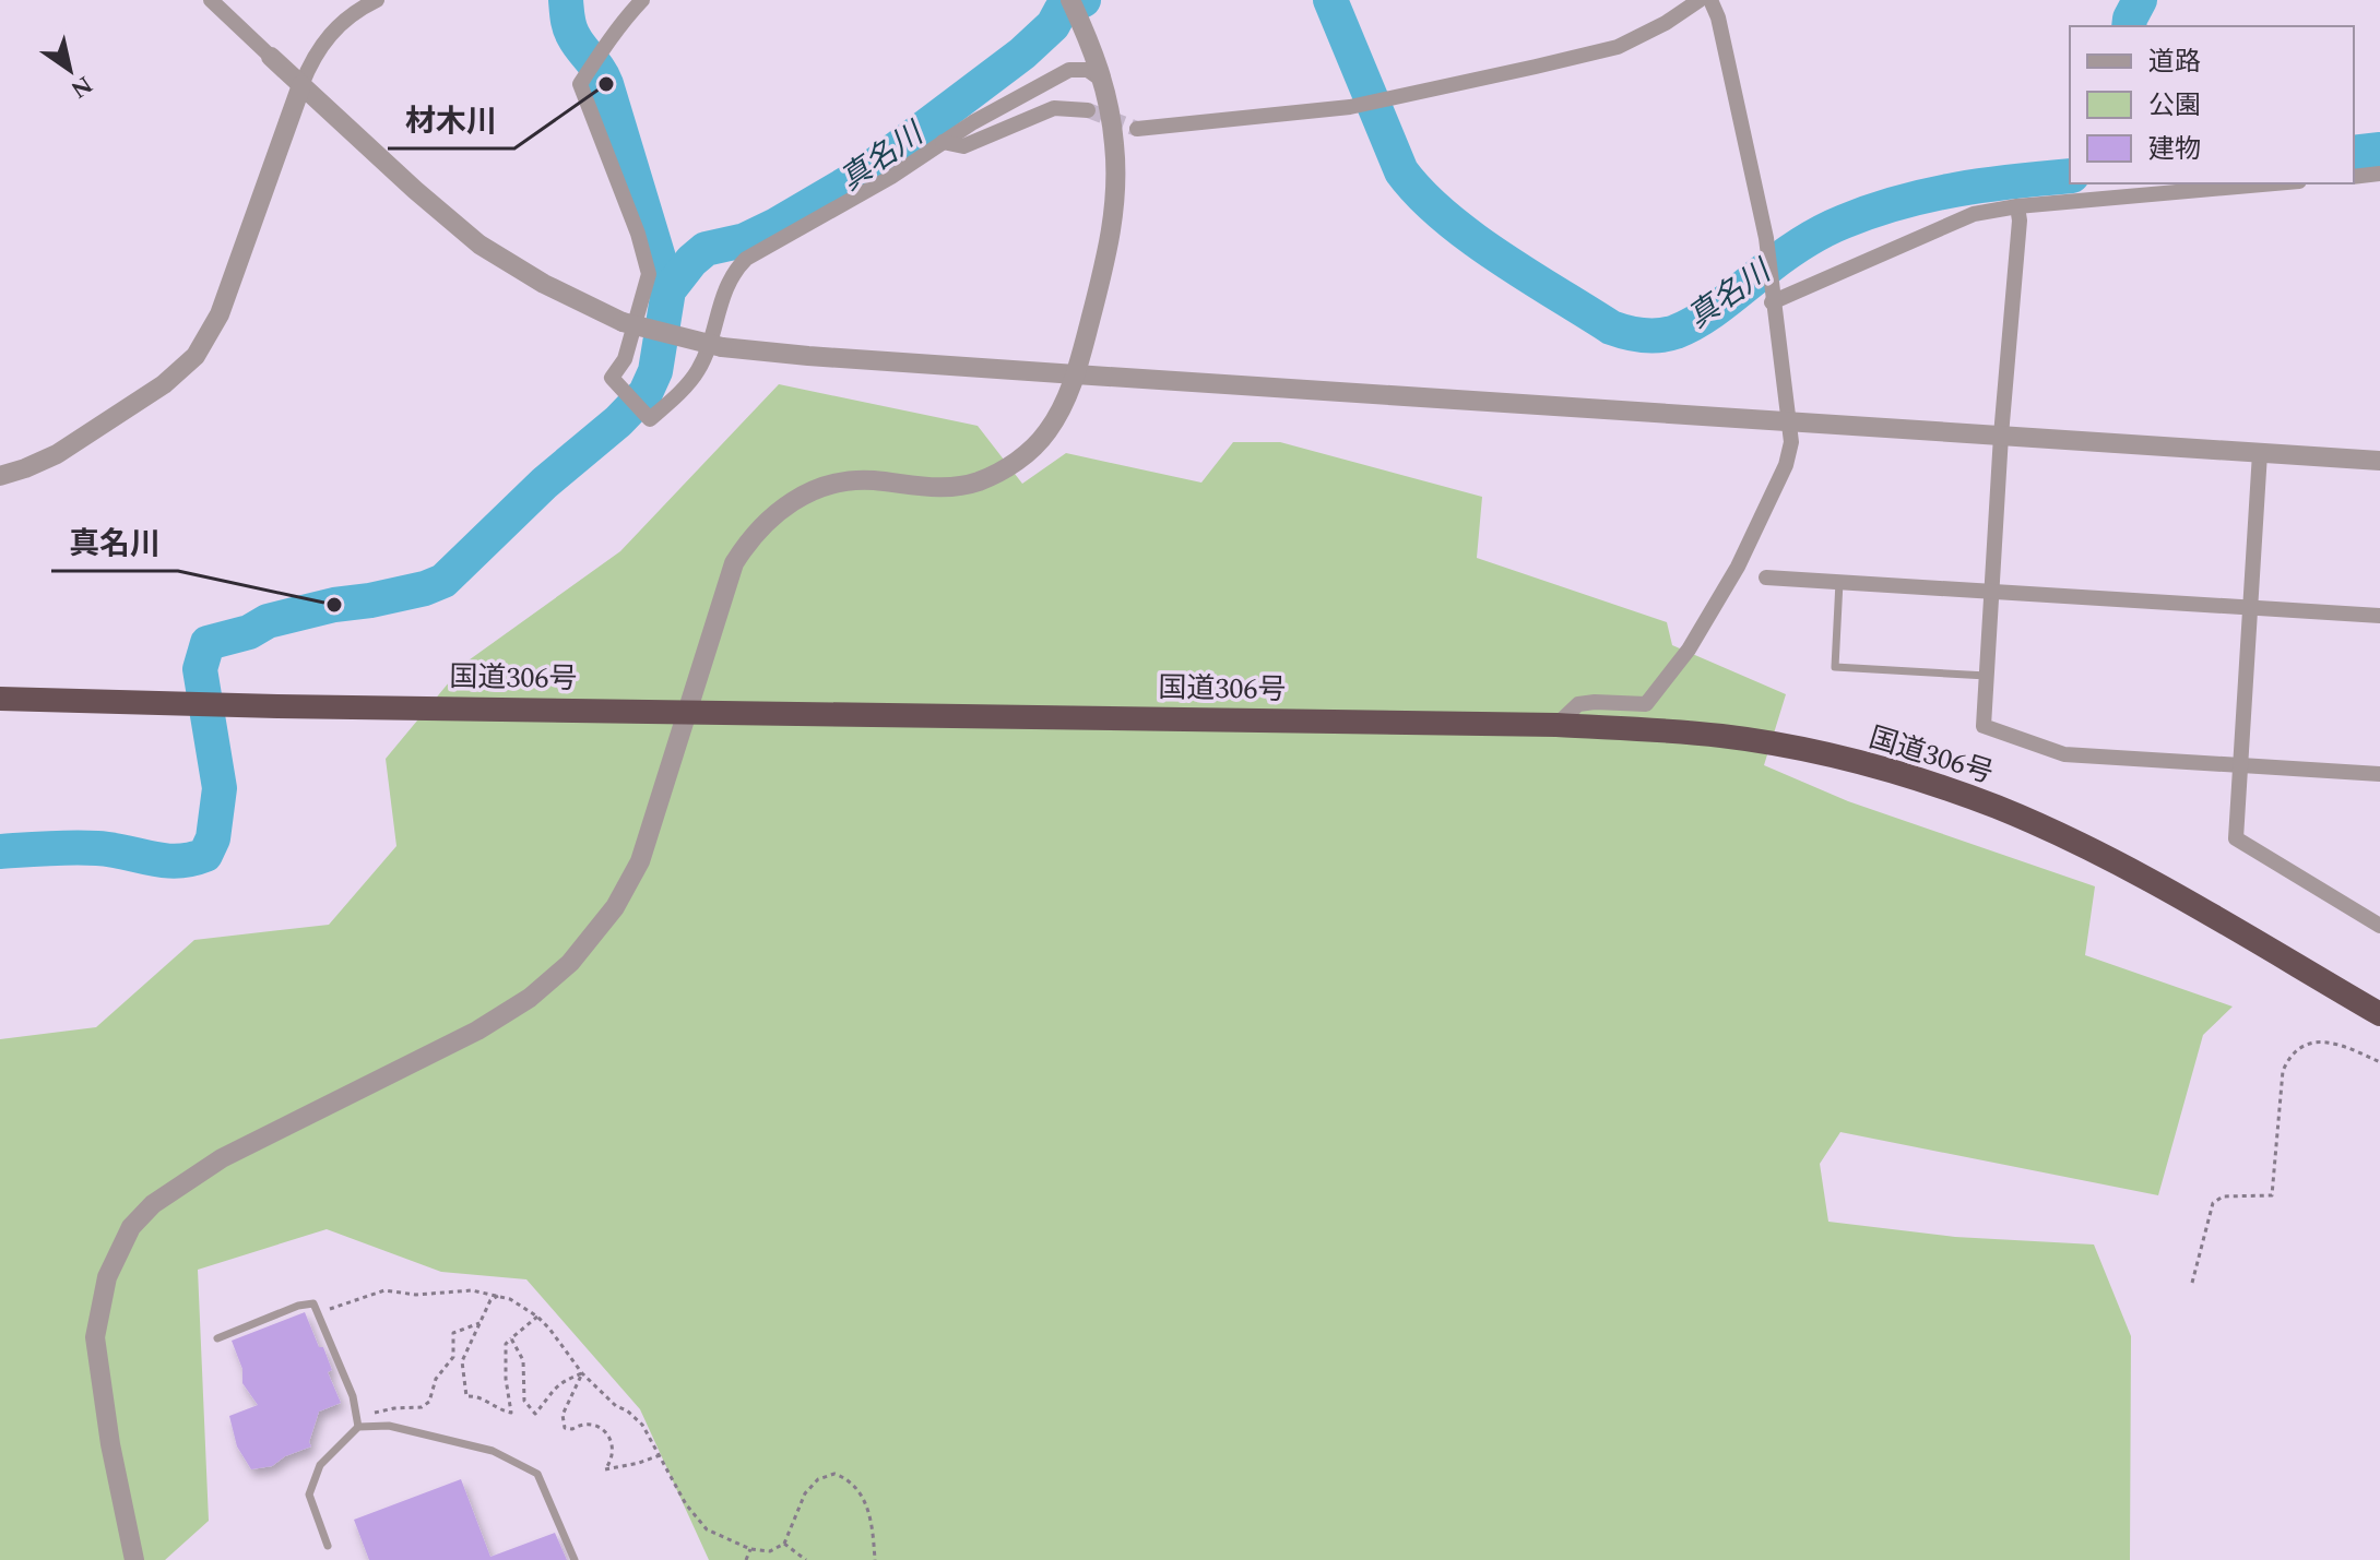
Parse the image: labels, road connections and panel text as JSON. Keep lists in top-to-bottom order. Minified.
{"streets":{"highway":["国道306号"]},"water":["真名川"],"places":["材木川","真名川"],"legend":["道路","公園","建物"],"north":"bottom right"}
